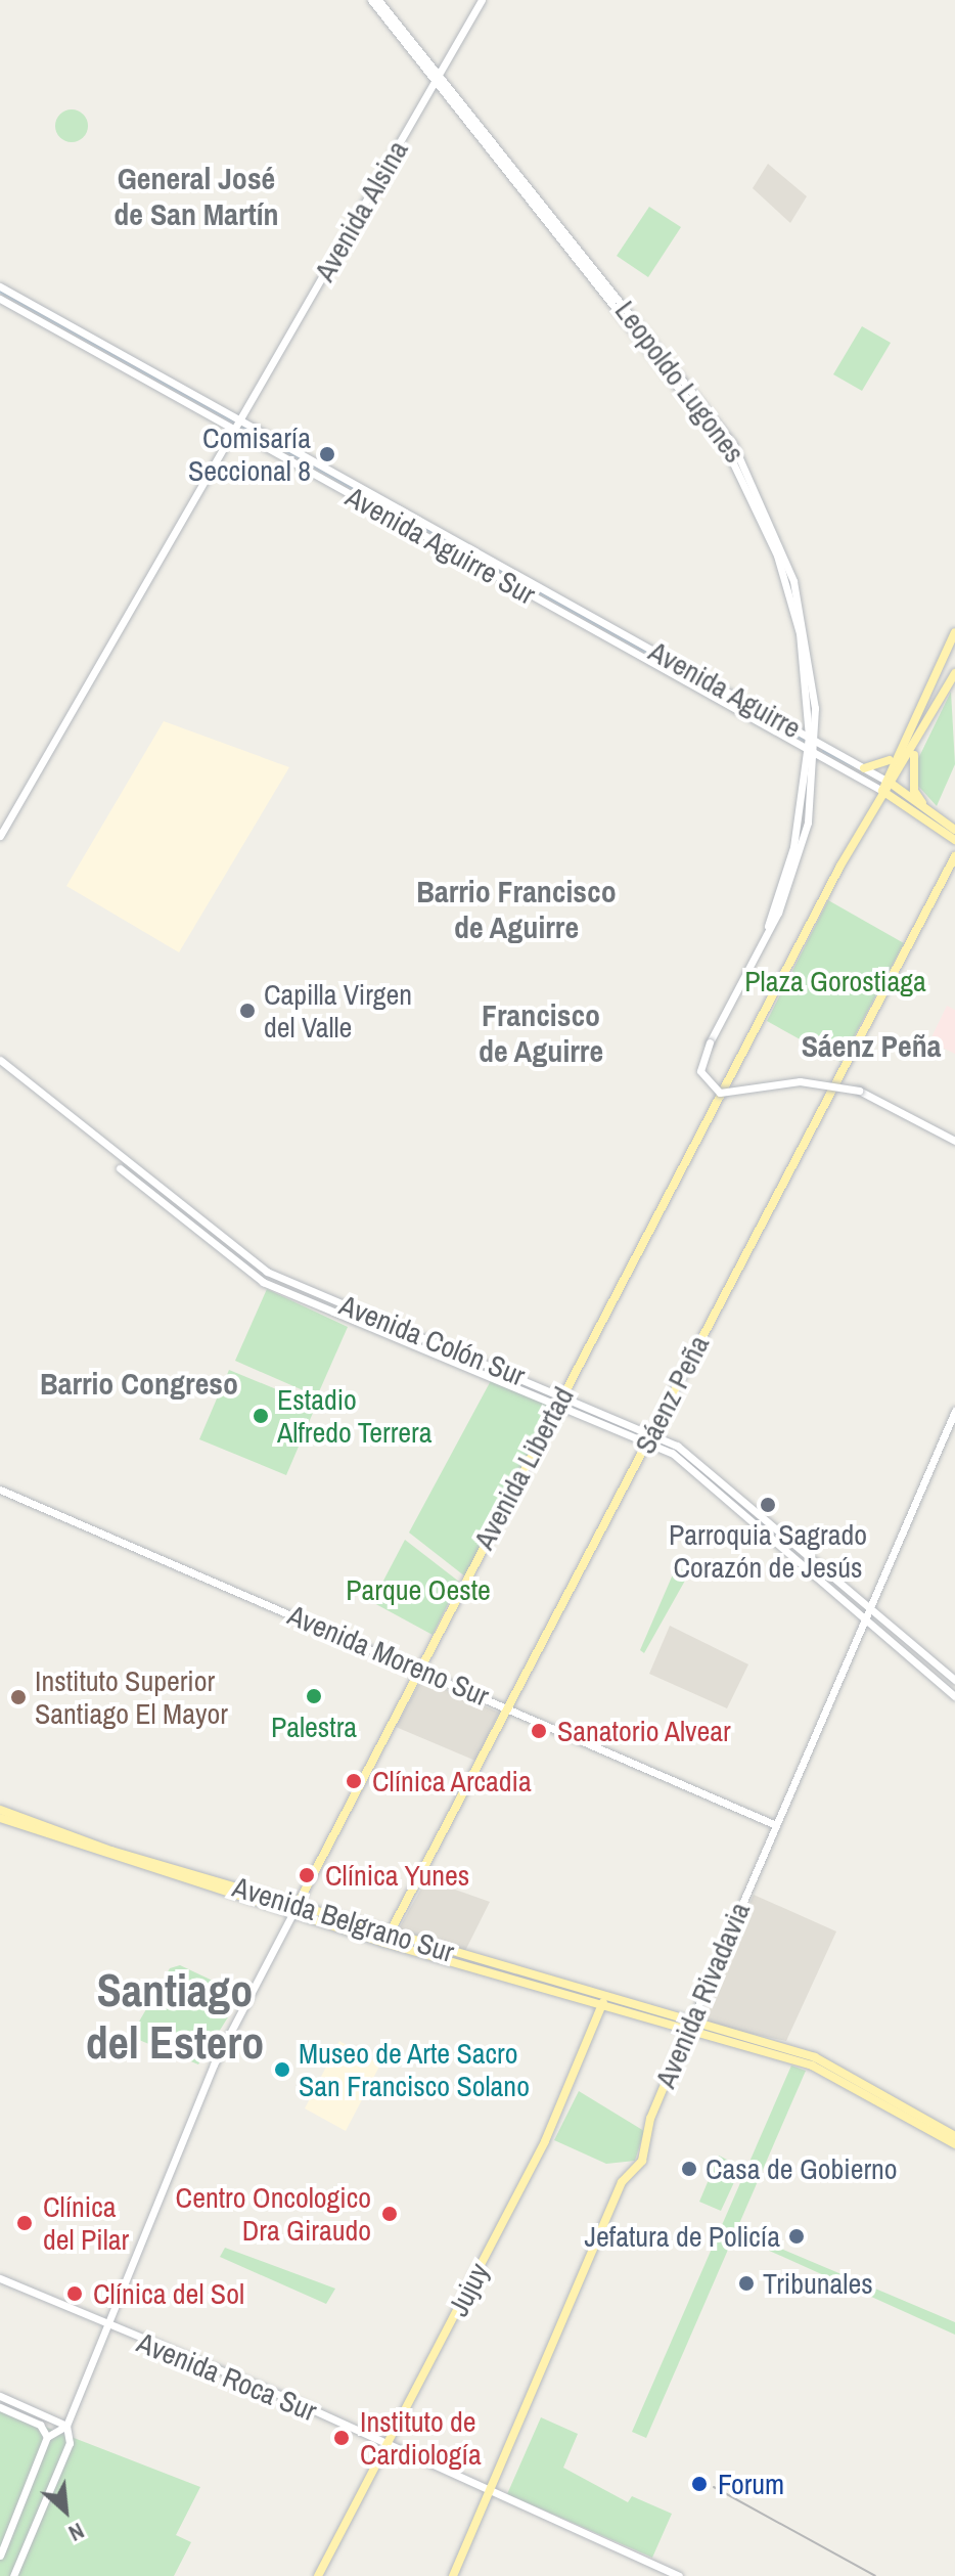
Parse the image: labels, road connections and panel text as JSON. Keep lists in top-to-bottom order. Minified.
{"streets":{"main road":["Avenida Alsina","Leopoldo Lugones","Avenida Aguirre Sur","Avenida Aguirre","Avenida Colón Sur","Sáenz Peña","Avenida Libertad","Avenida Moreno Sur","Avenida Belgrano Sur","Avenida Rivadavia","Jujuy","Avenida Roca Sur"]},"crossings":[["Avenida Alsina","Leopoldo Lugones"],["Avenida Alsina","Avenida Aguirre Sur"],["Leopoldo Lugones","Avenida Aguirre Sur"],["Leopoldo Lugones","Avenida Aguirre"],["Avenida Aguirre Sur","Avenida Aguirre"],["Avenida Aguirre Sur","Avenida Libertad"],["Avenida Colón Sur","Sáenz Peña"],["Avenida Colón Sur","Avenida Libertad"],["Avenida Colón Sur","Avenida Rivadavia"],["Sáenz Peña","Avenida Moreno Sur"],["Sáenz Peña","Avenida Belgrano Sur"],["Avenida Libertad","Avenida Moreno Sur"],["Avenida Libertad","Avenida Belgrano Sur"],["Avenida Libertad","Avenida Roca Sur"],["Avenida Moreno Sur","Avenida Rivadavia"],["Avenida Belgrano Sur","Avenida Rivadavia"],["Avenida Belgrano Sur","Jujuy"],["Avenida Rivadavia","Avenida Roca Sur"],["Jujuy","Avenida Roca Sur"]],"districts":["General José de San Martín","Barrio Francisco de Aguirre","Francisco de Aguirre","Sáenz Peña","Barrio Congreso","Santiago del Estero"],"parks":["Plaza Gorostiaga","Parque Oeste"],"places":["Comisaría Seccional 8","Capilla Virgen del Valle","Estadio Alfredo Terrera","Parroquia Sagrado Corazón de Jesús","Palestra","Instituto Superior Santiago El Mayor","Sanatorio Alvear","Clínica Arcadia","Clínica Yunes","Museo de Arte Sacro San Francisco Solano","Casa de Gobierno","Centro Oncologico Dra Giraudo","Clínica del Pilar","Jefatura de Policía","Tribunales","Clínica del Sol","Instituto de Cardiología","Forum"],"north":"bottom right"}
